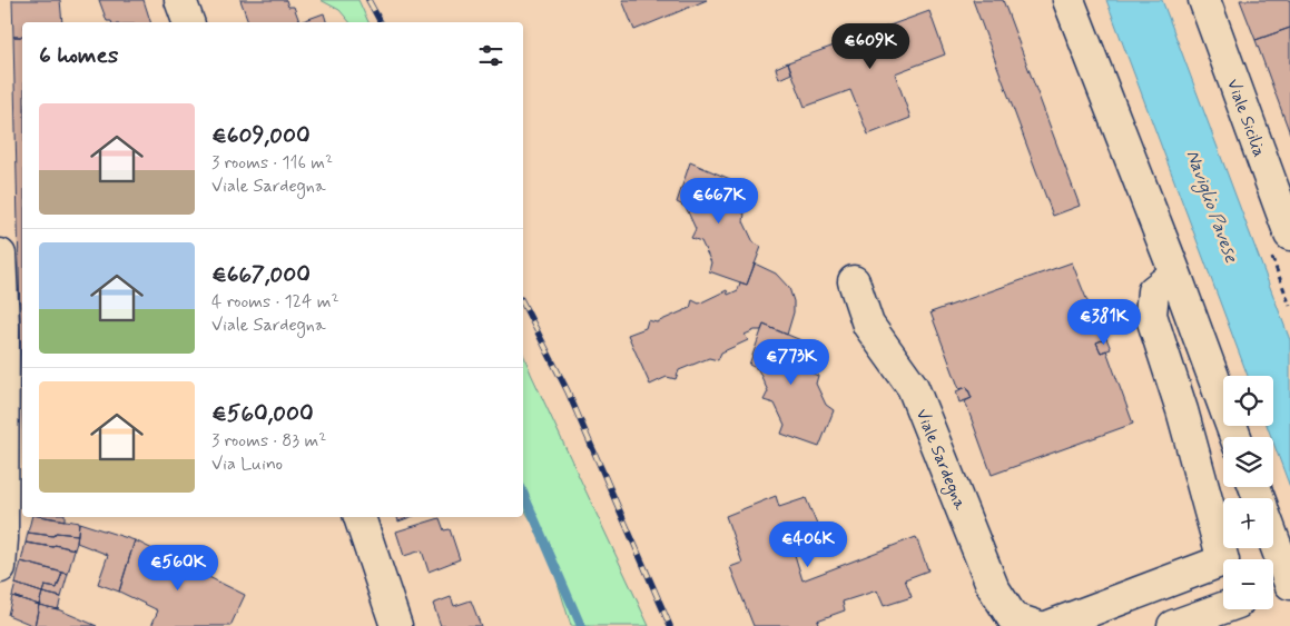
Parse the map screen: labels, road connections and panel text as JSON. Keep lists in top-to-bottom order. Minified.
{"streets":{"street":["Viale Sicilia","Viale Sardegna"]},"water":["Naviglio Pavese"],"page":{"heading":"6 homes","price":["€609K","€667K","€381K","€773K","€406K","€560K"],"list":[{"name":"€609,000","note":"3 rooms · 116 m² · Viale Sardegna"},{"name":"€667,000","note":"4 rooms · 124 m² · Viale Sardegna"},{"name":"€560,000","note":"3 rooms · 83 m² · Via Luino"}],"map_buttons":["+","−"]}}
